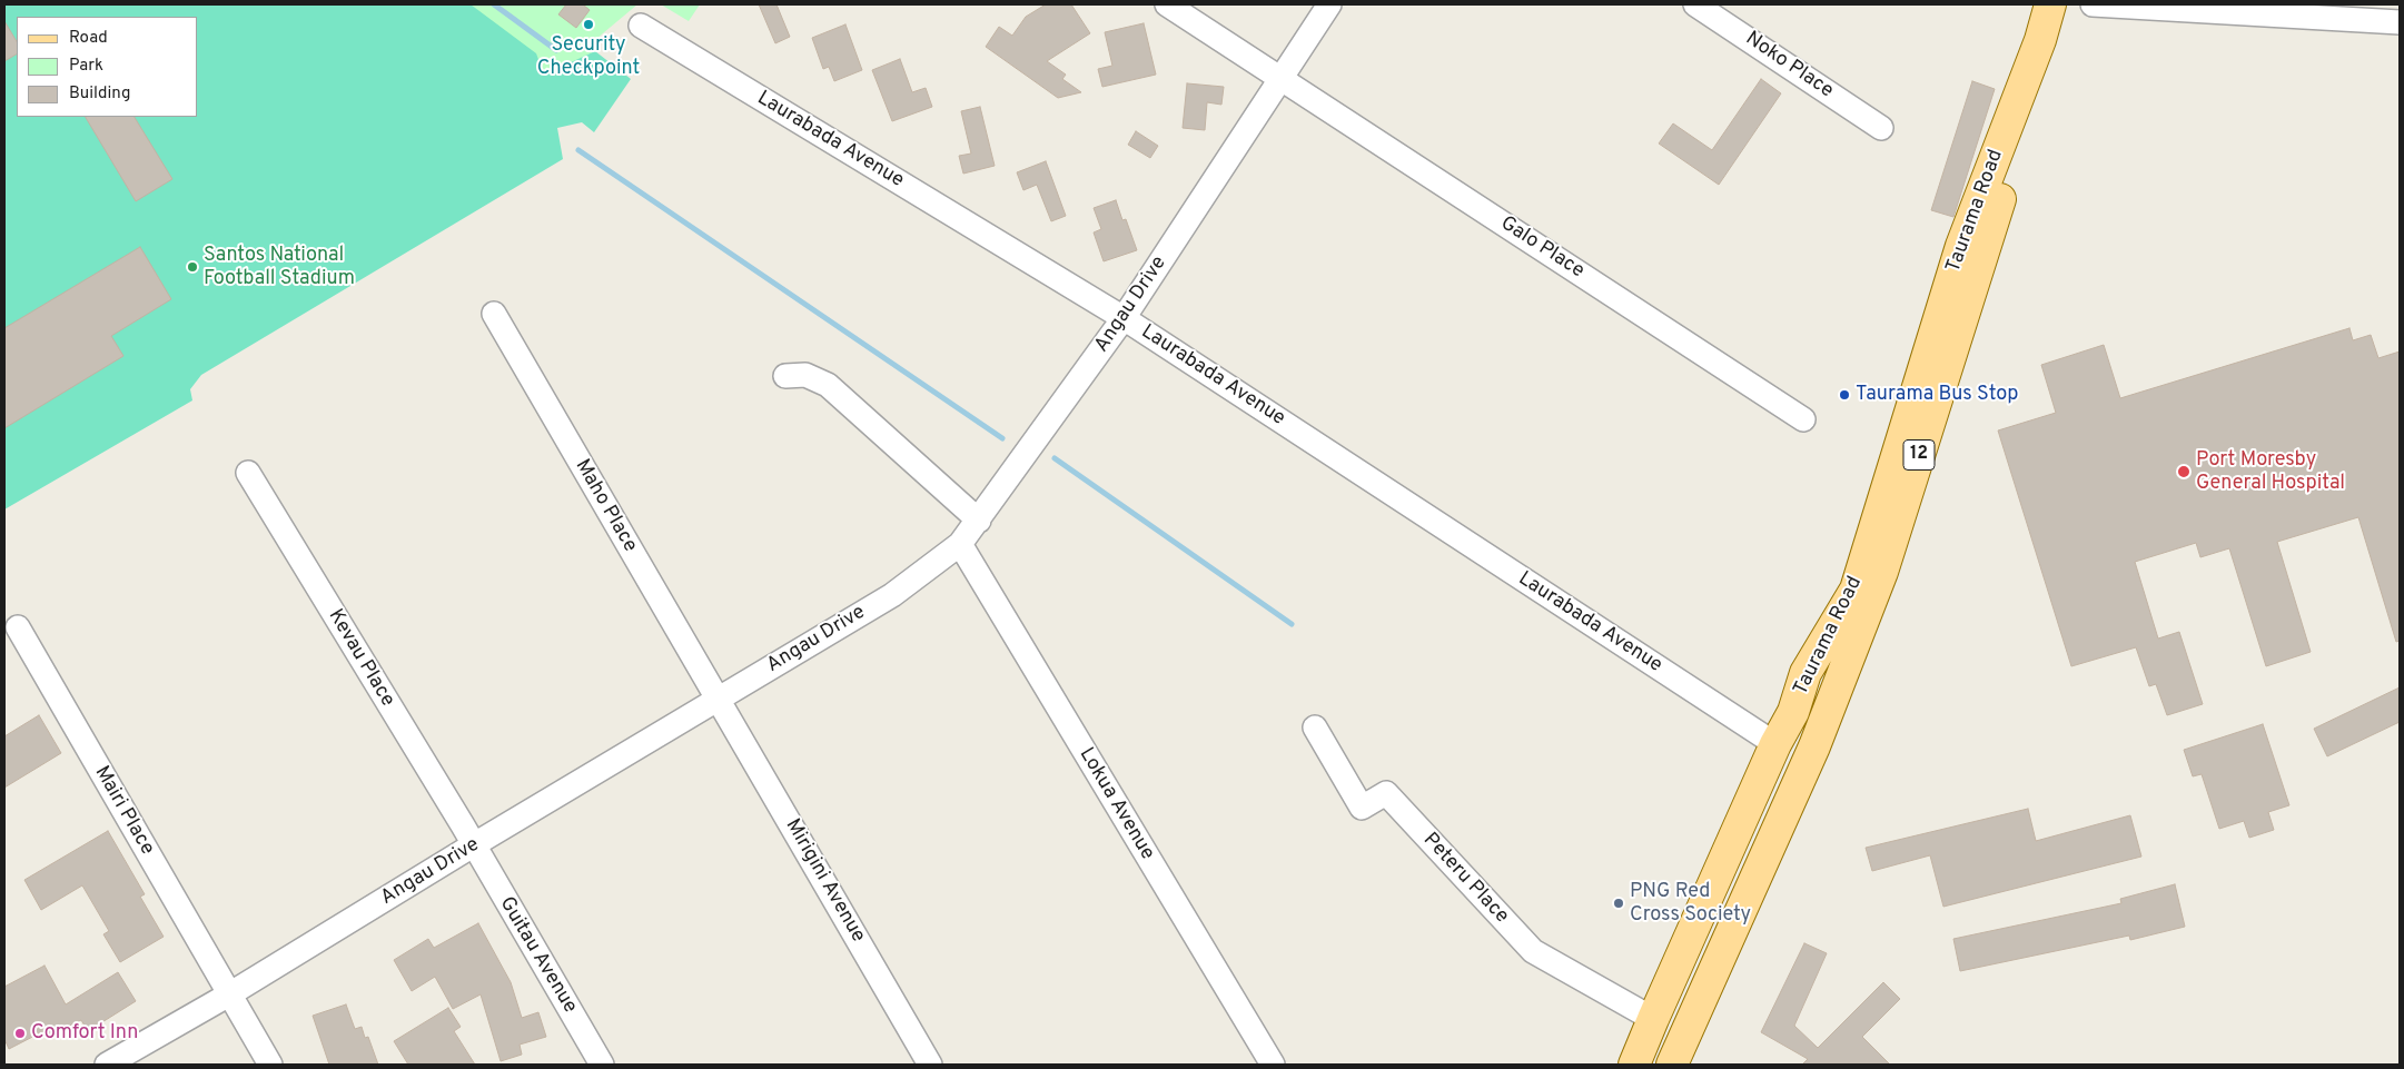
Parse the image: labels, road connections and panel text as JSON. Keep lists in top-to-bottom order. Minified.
{"streets":{"main road":["Taurama Road","12"],"street":["Noko Place","Laurabada Avenue","Galo Place","Angau Drive","Maho Place","Kevau Place","Lokua Avenue","Mairi Place","Peteru Place","Mirigini Avenue","Guitau Avenue"]},"crossings":[["Laurabada Avenue","Taurama Road"],["Laurabada Avenue","Angau Drive"],["Taurama Road","Peteru Place"],["Galo Place","Angau Drive"],["Angau Drive","Maho Place"],["Angau Drive","Kevau Place"],["Angau Drive","Lokua Avenue"],["Angau Drive","Mairi Place"],["Angau Drive","Mirigini Avenue"],["Angau Drive","Guitau Avenue"],["Maho Place","Mirigini Avenue"],["Kevau Place","Guitau Avenue"]],"places":["Security Checkpoint","Santos National Football Stadium","Taurama Bus Stop","Port Moresby General Hospital","PNG Red Cross Society","Comfort Inn"],"legend":["Road","Park","Building"]}
